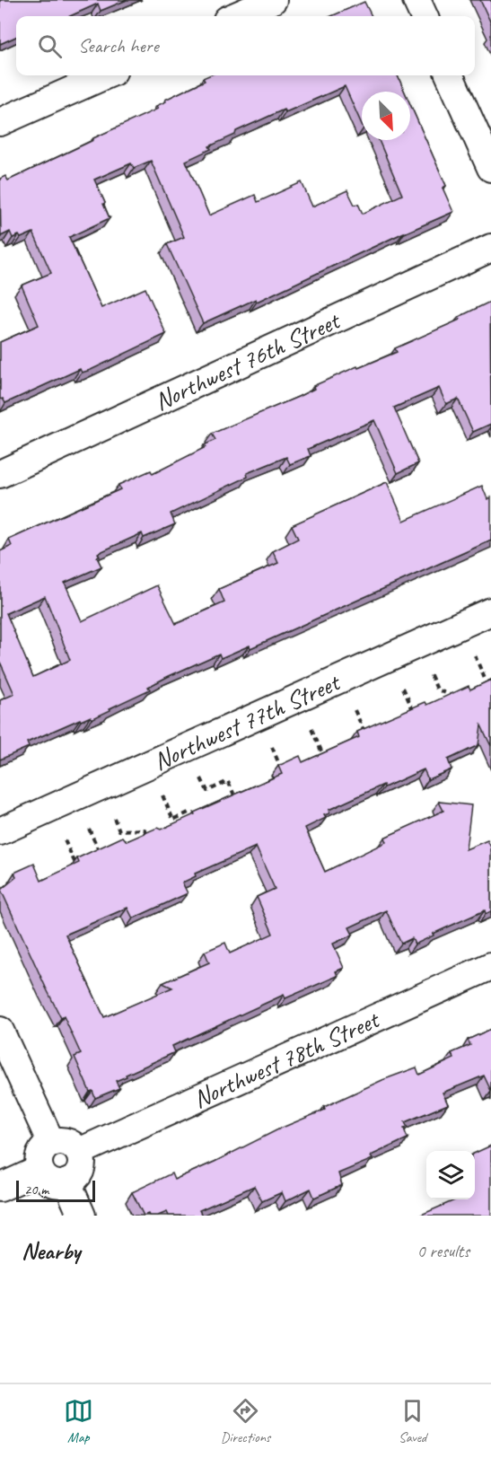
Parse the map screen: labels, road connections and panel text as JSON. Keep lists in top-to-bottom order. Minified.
{"streets":{"street":["Northwest 76th Street","Northwest 77th Street","Northwest 78th Street"]},"scale_bar":"20 m","north":"bottom right","page":{"search":"Search here","scale":"20 m","heading":["Nearby","0 results"],"nav":["Map","Directions","Saved"]}}
